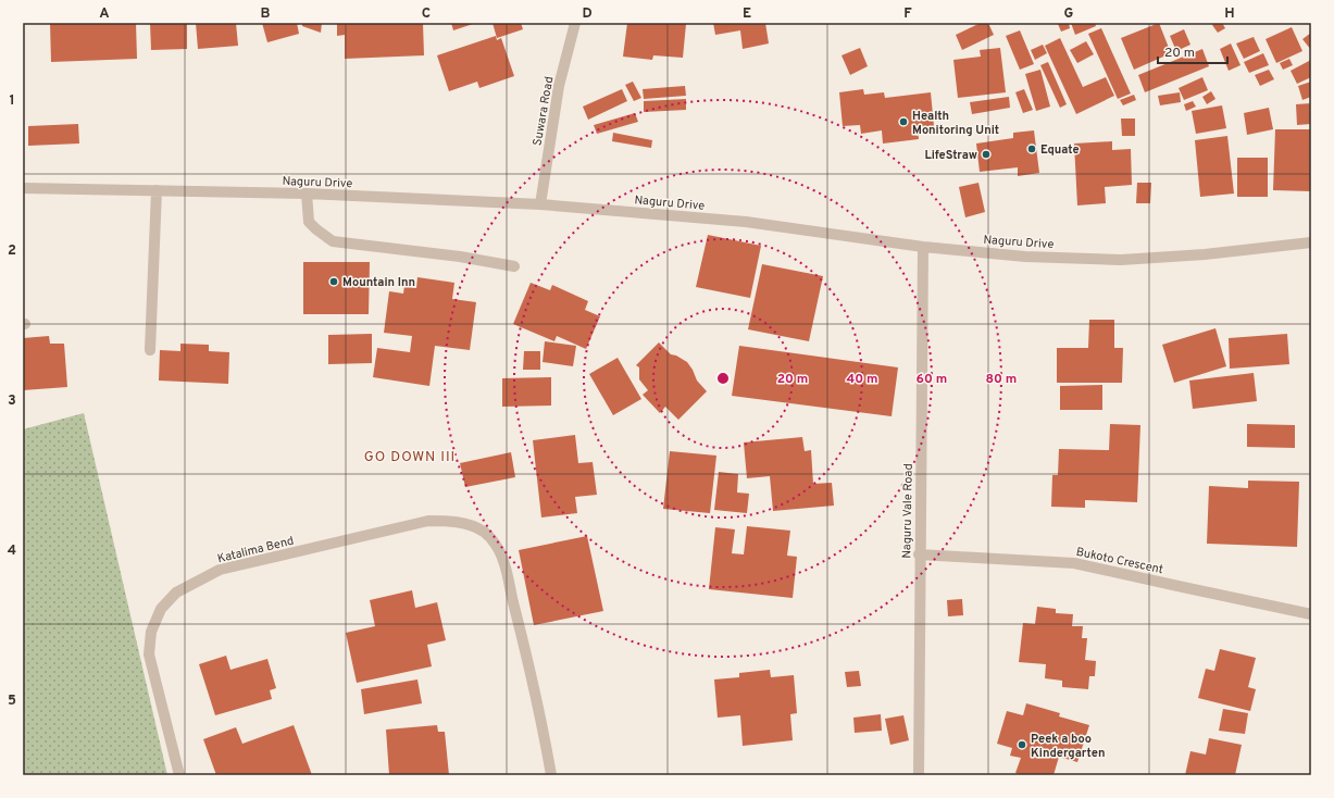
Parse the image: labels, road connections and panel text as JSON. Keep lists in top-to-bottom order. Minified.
{"streets":{"street":["Suwara Road","Naguru Drive","Naguru Vale Road","Katalima Bend","Bukoto Crescent"]},"crossings":[["Suwara Road","Naguru Drive"],["Naguru Drive","Naguru Vale Road"],["Naguru Vale Road","Bukoto Crescent"]],"districts":["GO DOWN III"],"places":["Health Monitoring Unit","Equate","LifeStraw","Mountain Inn","Peek a boo Kindergarten"],"scale_bar":"20 m","grid":{"columns":["A","B","C","D","E","F","G","H"],"rows":["1","2","3","4","5"]},"rings":["20 m","40 m","60 m","80 m"]}
